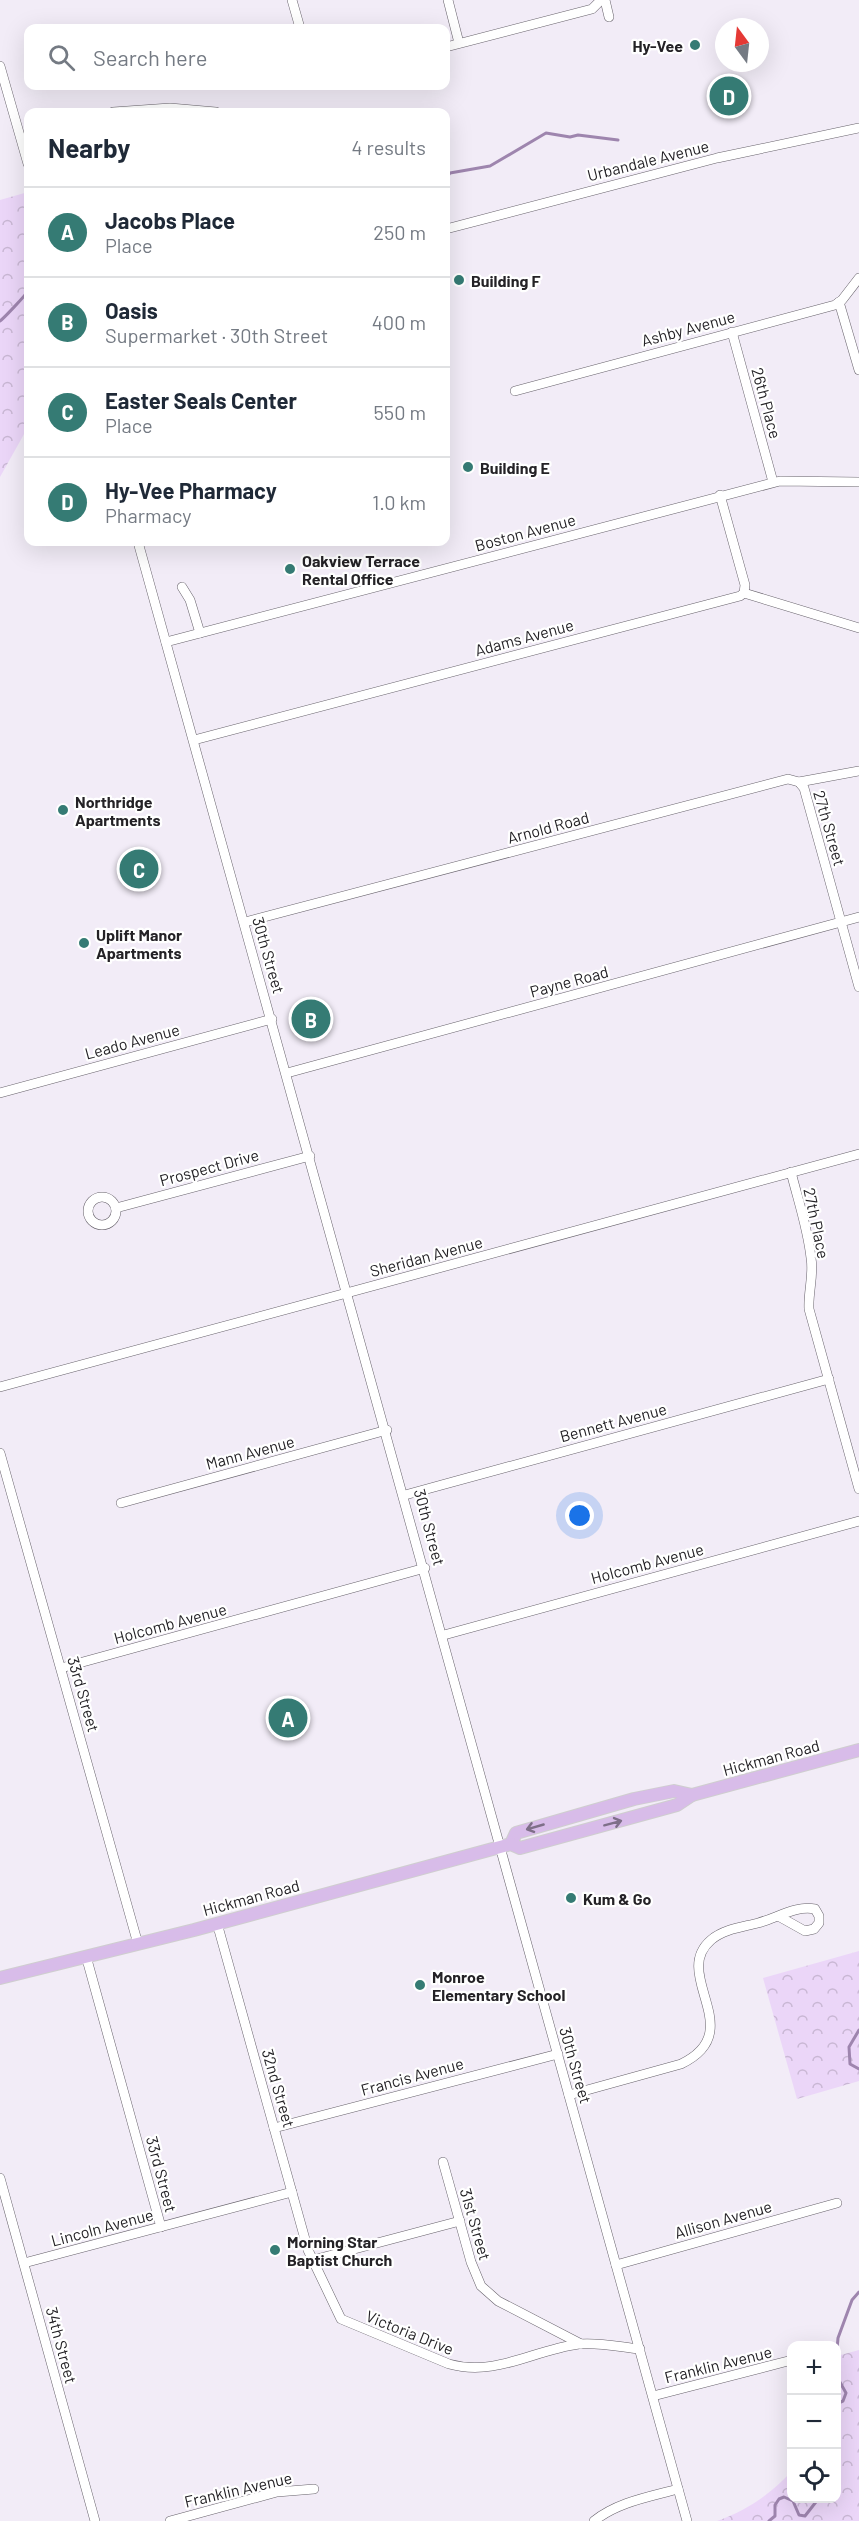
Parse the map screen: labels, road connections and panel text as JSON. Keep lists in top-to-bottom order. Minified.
{"streets":{"main road":["Hickman Road"],"street":["Urbandale Avenue","Ashby Avenue","26th Place","Boston Avenue","Adams Avenue","Arnold Road","27th Street","30th Street","Payne Road","Leado Avenue","Prospect Drive","27th Place","Sheridan Avenue","Bennett Avenue","Mann Avenue","Holcomb Avenue","33rd Street","Francis Avenue","32nd Street","Allison Avenue","31st Street","Lincoln Avenue","Victoria Drive","34th Street","Franklin Avenue"]},"crossings":[["Ashby Avenue","26th Place"],["26th Place","Boston Avenue"],["Boston Avenue","30th Street"],["Adams Avenue","30th Street"],["Arnold Road","27th Street"],["Arnold Road","30th Street"],["27th Street","Payne Road"],["30th Street","Payne Road"],["30th Street","Leado Avenue"],["30th Street","Prospect Drive"],["30th Street","Sheridan Avenue"],["30th Street","Bennett Avenue"],["30th Street","Mann Avenue"],["30th Street","Holcomb Avenue"],["30th Street","Hickman Road"],["30th Street","Francis Avenue"],["30th Street","Allison Avenue"],["30th Street","Victoria Drive"],["30th Street","Franklin Avenue"],["27th Place","Sheridan Avenue"],["27th Place","Bennett Avenue"],["Holcomb Avenue","33rd Street"],["33rd Street","Hickman Road"],["33rd Street","Lincoln Avenue"],["Hickman Road","32nd Street"],["Francis Avenue","32nd Street"],["32nd Street","Lincoln Avenue"],["32nd Street","Victoria Drive"],["31st Street","Victoria Drive"],["Lincoln Avenue","34th Street"]],"places":["Hy-Vee","Building F","Building E","Oakview Terrace Rental Office","Northridge Apartments","Uplift Manor Apartments","Kum & Go","Monroe Elementary School","Morning Star Baptist Church"],"north":"top","page":{"search":"Search here","pins":["D","C","B","A"],"heading":["Nearby","4 results"],"list":[{"mark":"A","name":"Jacobs Place","note":"Place","value":"250 m"},{"mark":"B","name":"Oasis","note":"Supermarket · 30th Street","value":"400 m"},{"mark":"C","name":"Easter Seals Center","note":"Place","value":"550 m"},{"mark":"D","name":"Hy-Vee Pharmacy","note":"Pharmacy","value":"1.0 km"}],"map_buttons":["+","−"]}}
